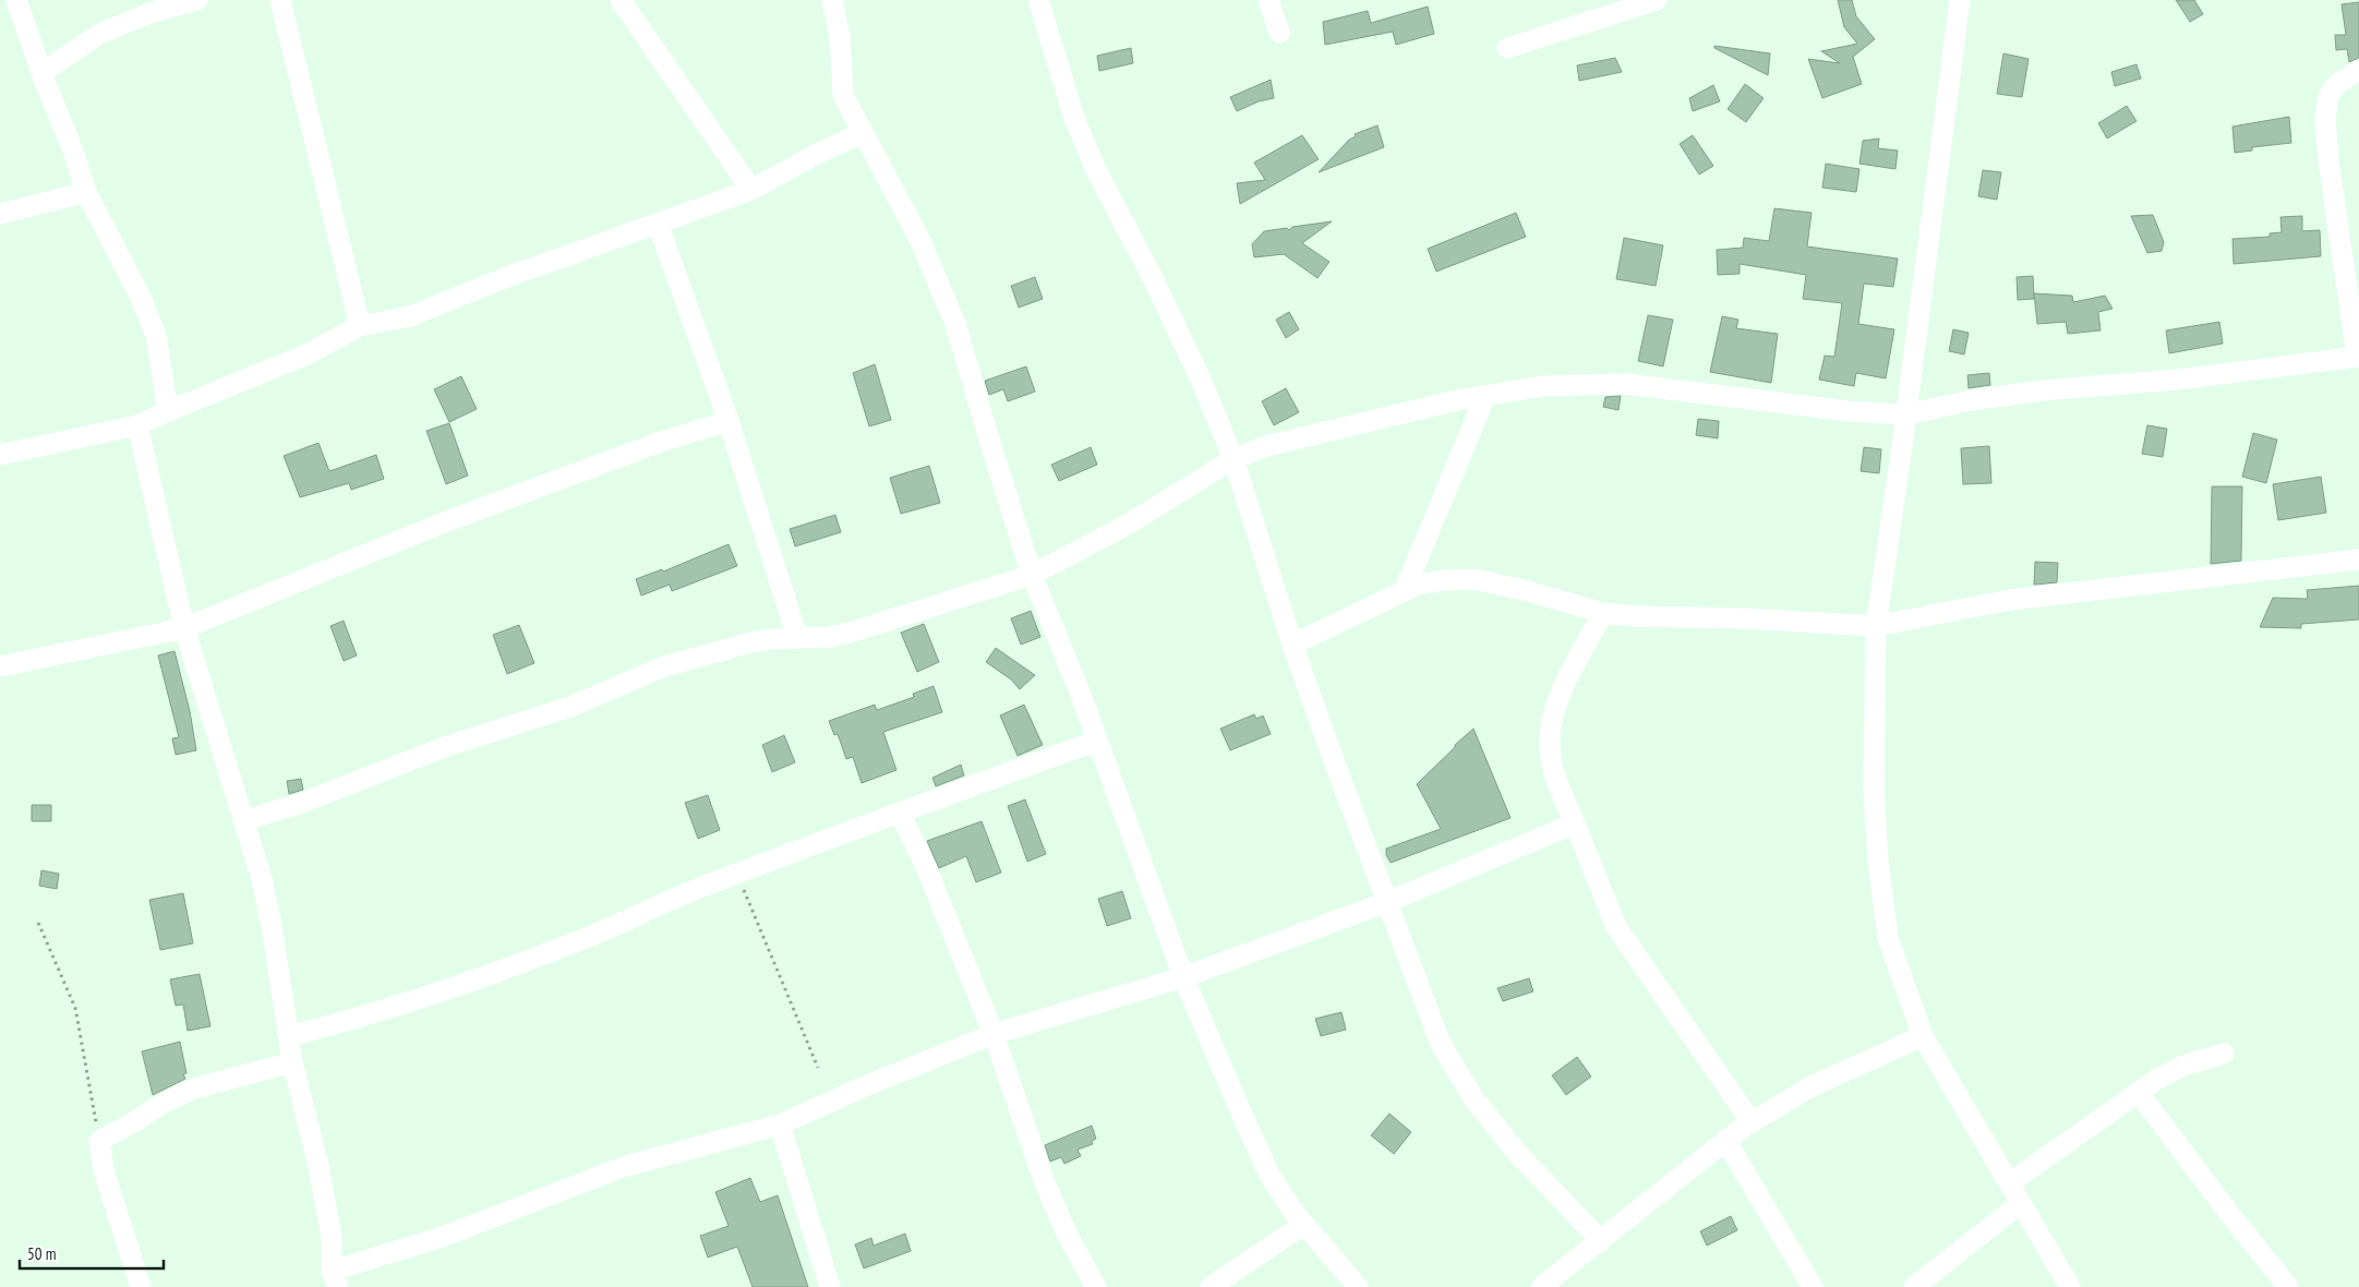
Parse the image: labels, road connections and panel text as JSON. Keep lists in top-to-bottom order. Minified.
{"scale_bar":"50 m"}
